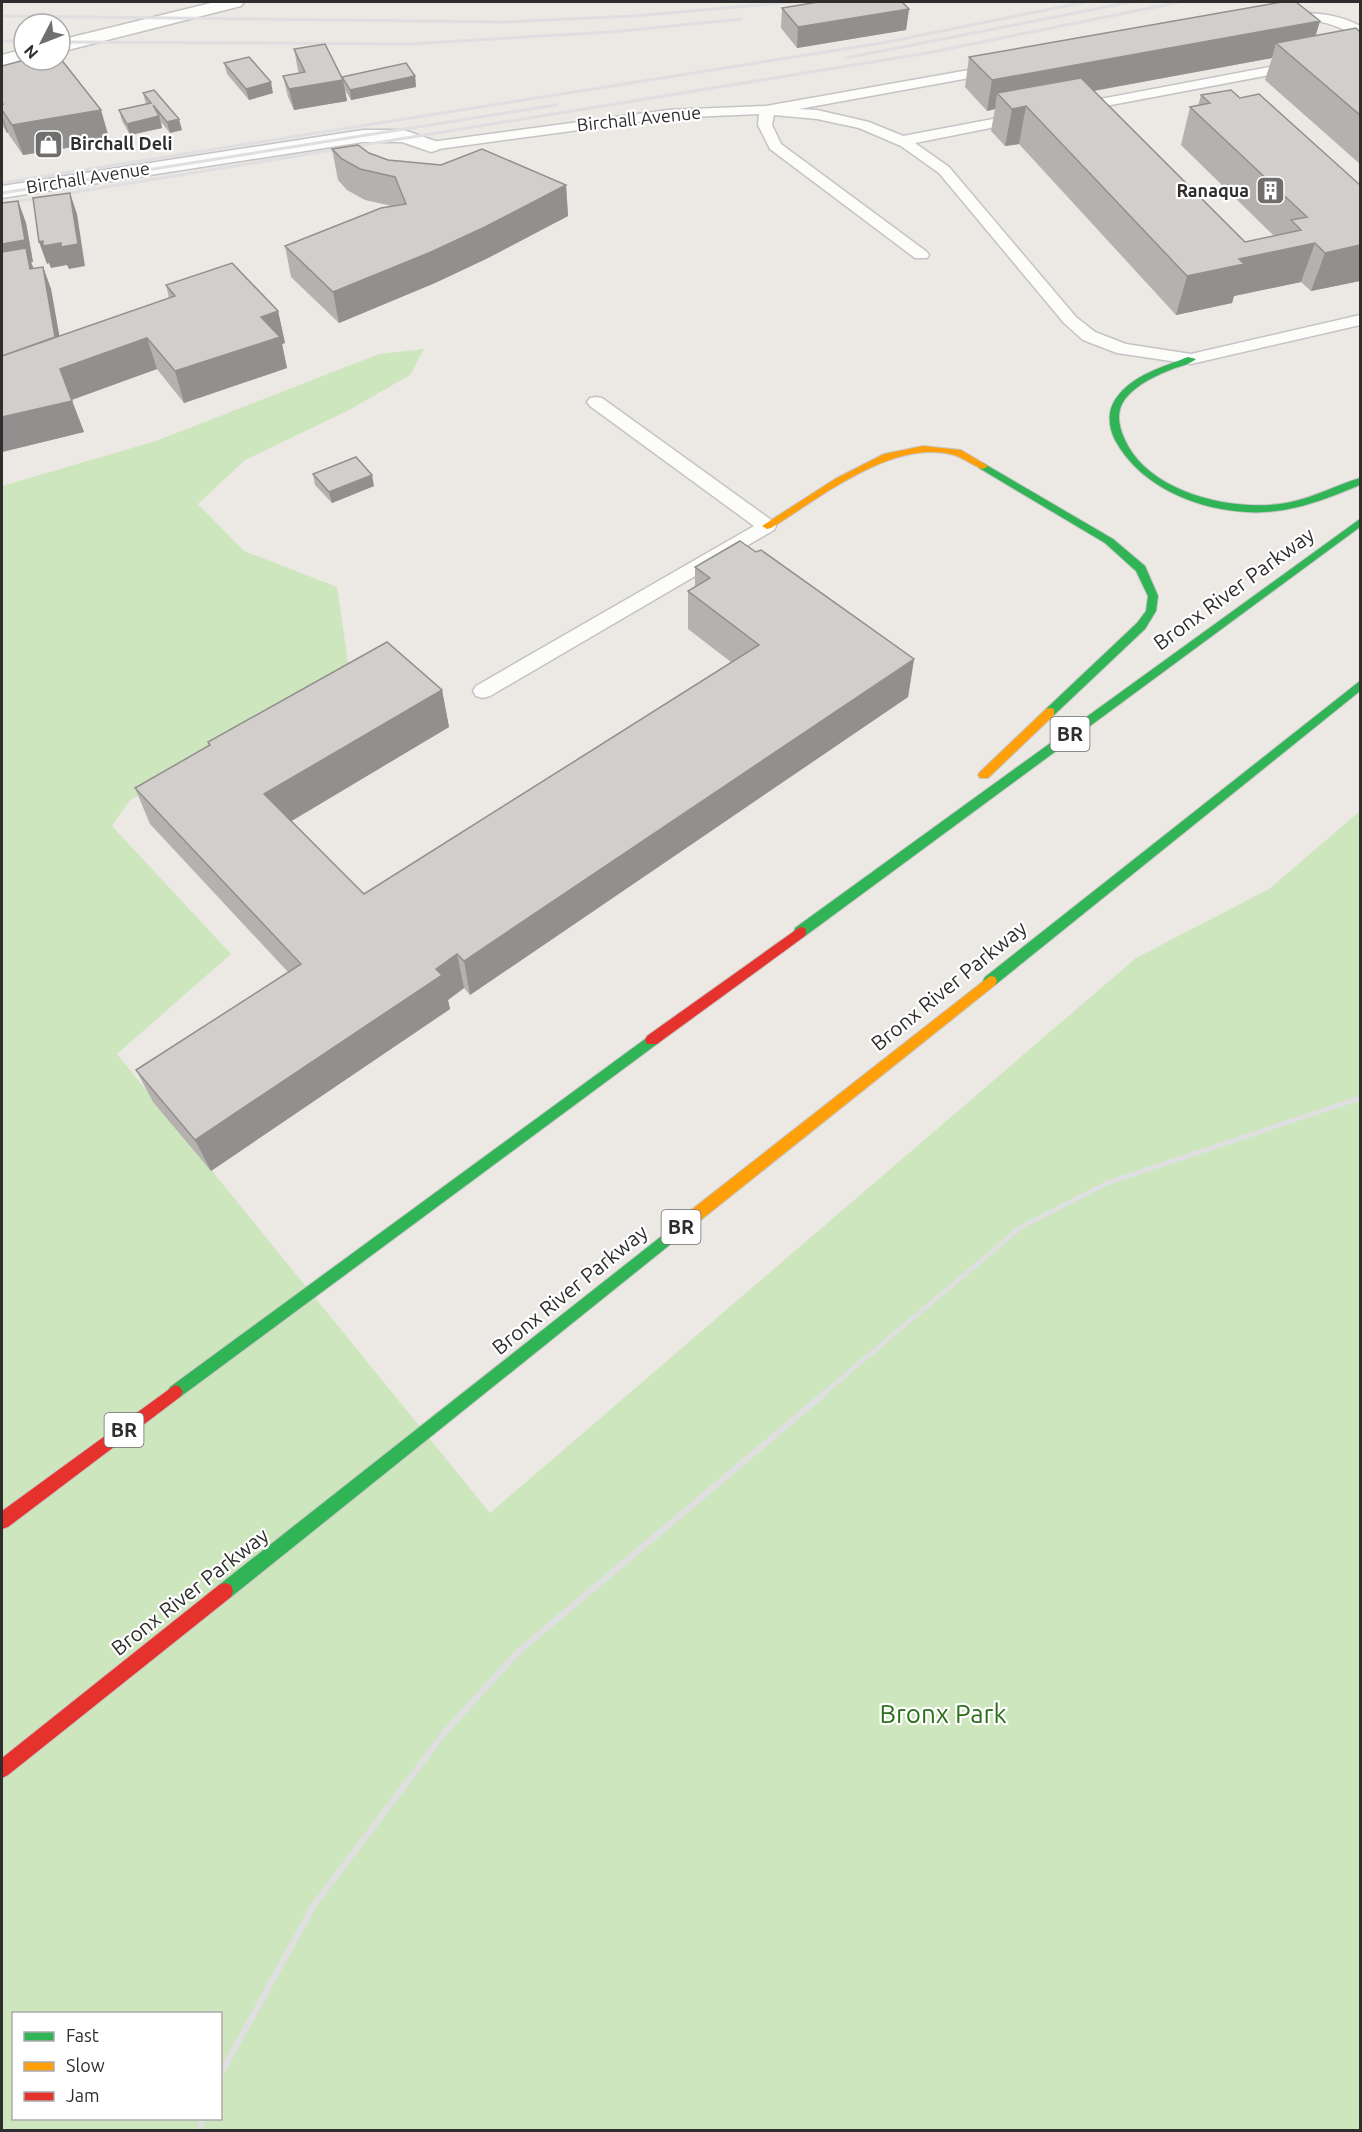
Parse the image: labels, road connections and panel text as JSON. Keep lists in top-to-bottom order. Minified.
{"streets":{"highway":["Bronx River Parkway","BR"],"street":["Birchall Avenue"]},"parks":["Bronx Park"],"places":{"shop":["Birchall Deli"],"building":["Ranaqua"]},"legend":["Fast","Slow","Jam"],"north":"bottom left"}
